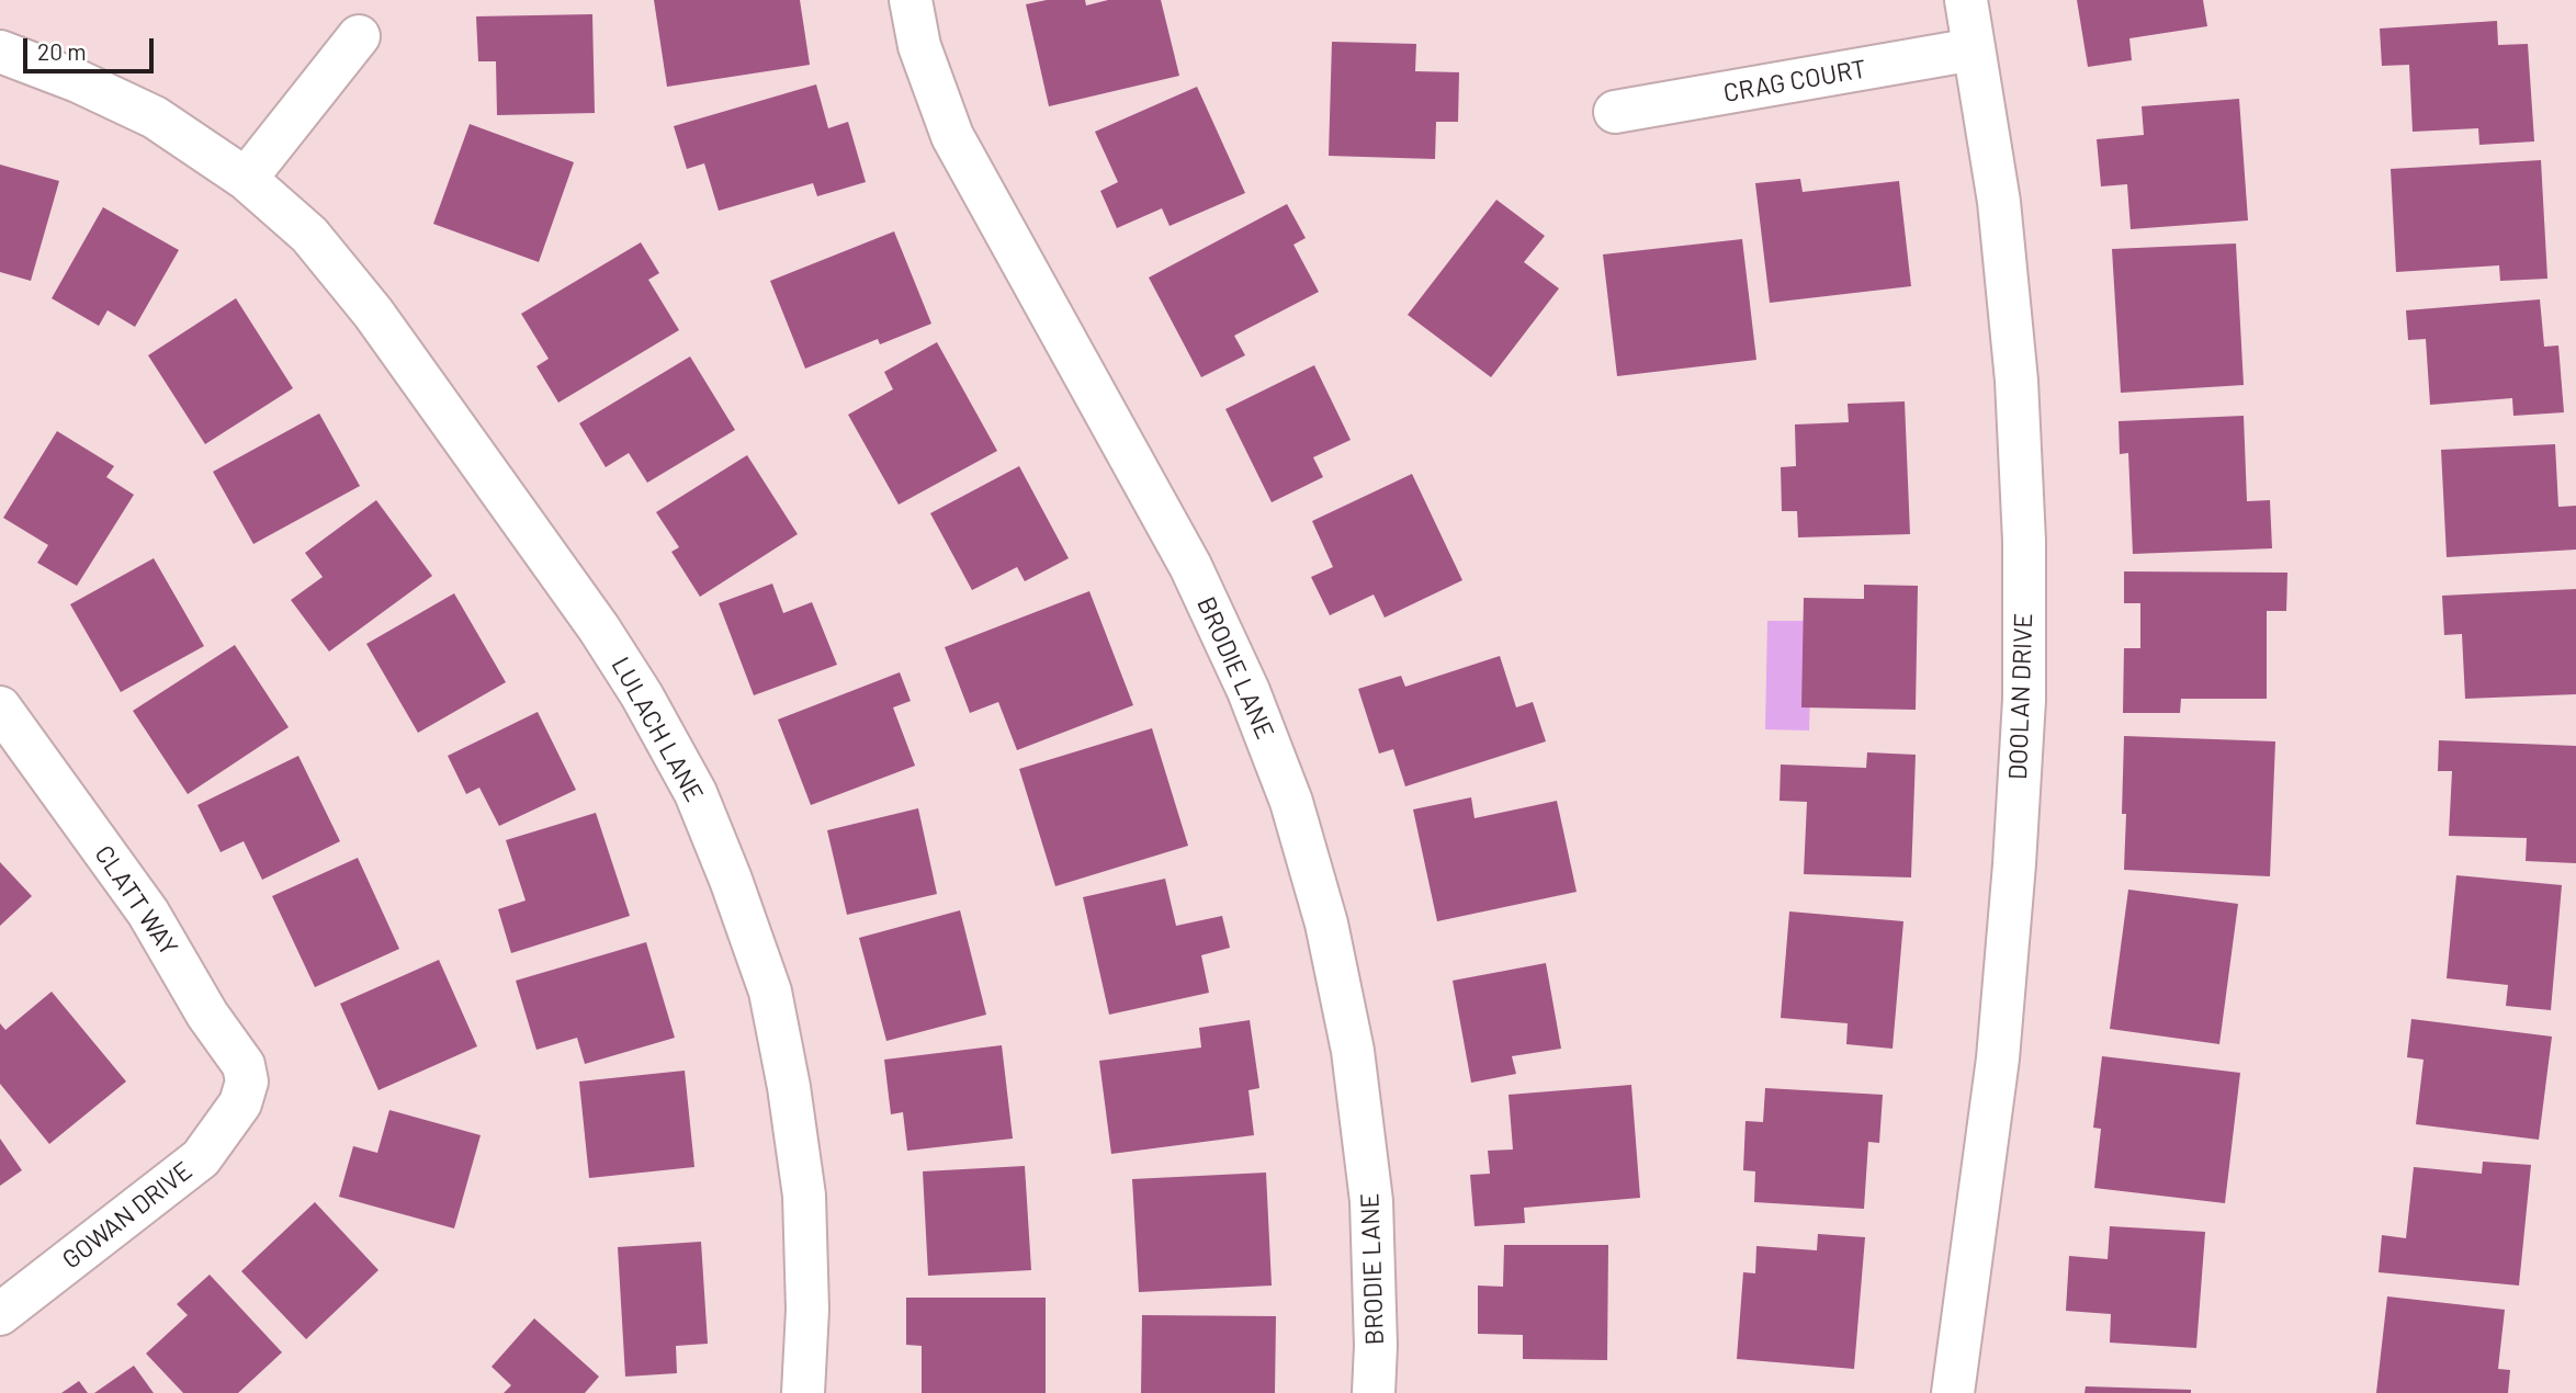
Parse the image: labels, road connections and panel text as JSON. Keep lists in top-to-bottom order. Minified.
{"streets":{"street":["CRAG COURT","BRODIE LANE","DOOLAN DRIVE","LULACH LANE","CLATT WAY","GOWAN DRIVE"]},"crossings":[["CRAG COURT","DOOLAN DRIVE"],["CLATT WAY","GOWAN DRIVE"]],"scale_bar":"20 m"}
